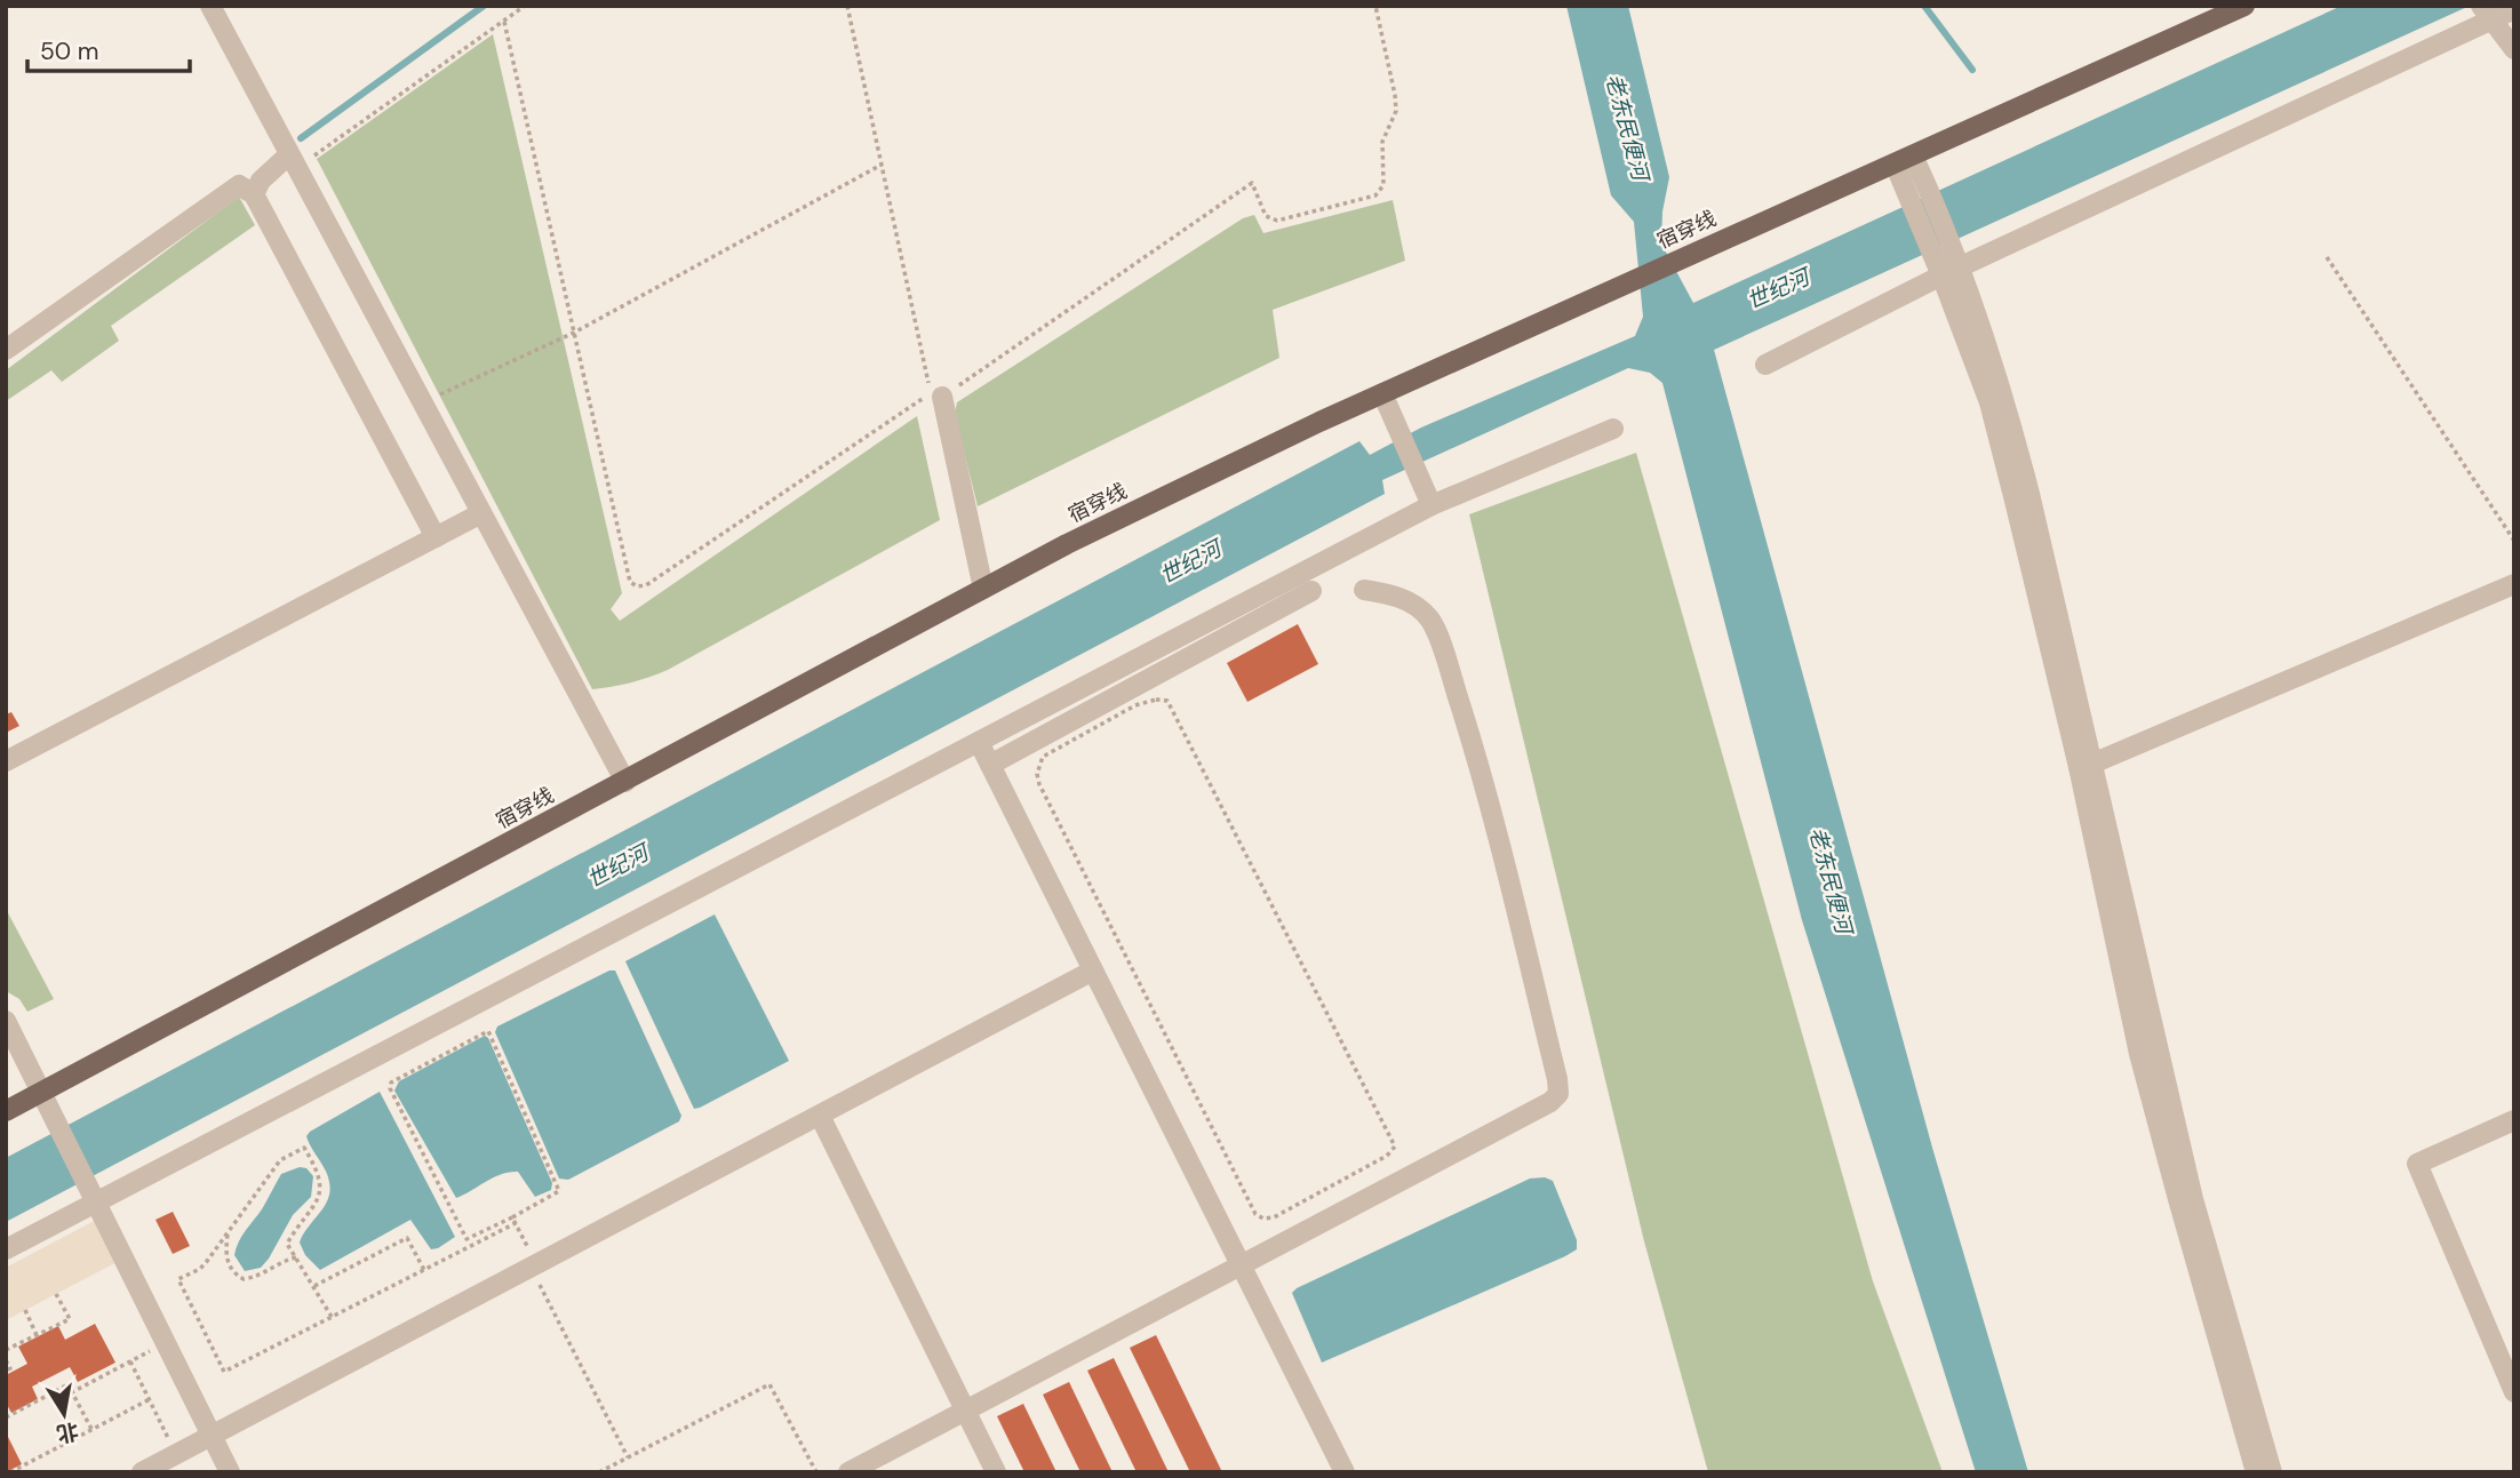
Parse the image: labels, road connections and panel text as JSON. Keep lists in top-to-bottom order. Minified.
{"streets":{"main road":["宿穿线"]},"water":["老东民便河","世纪河"],"scale_bar":"50 m","north":"bottom"}
